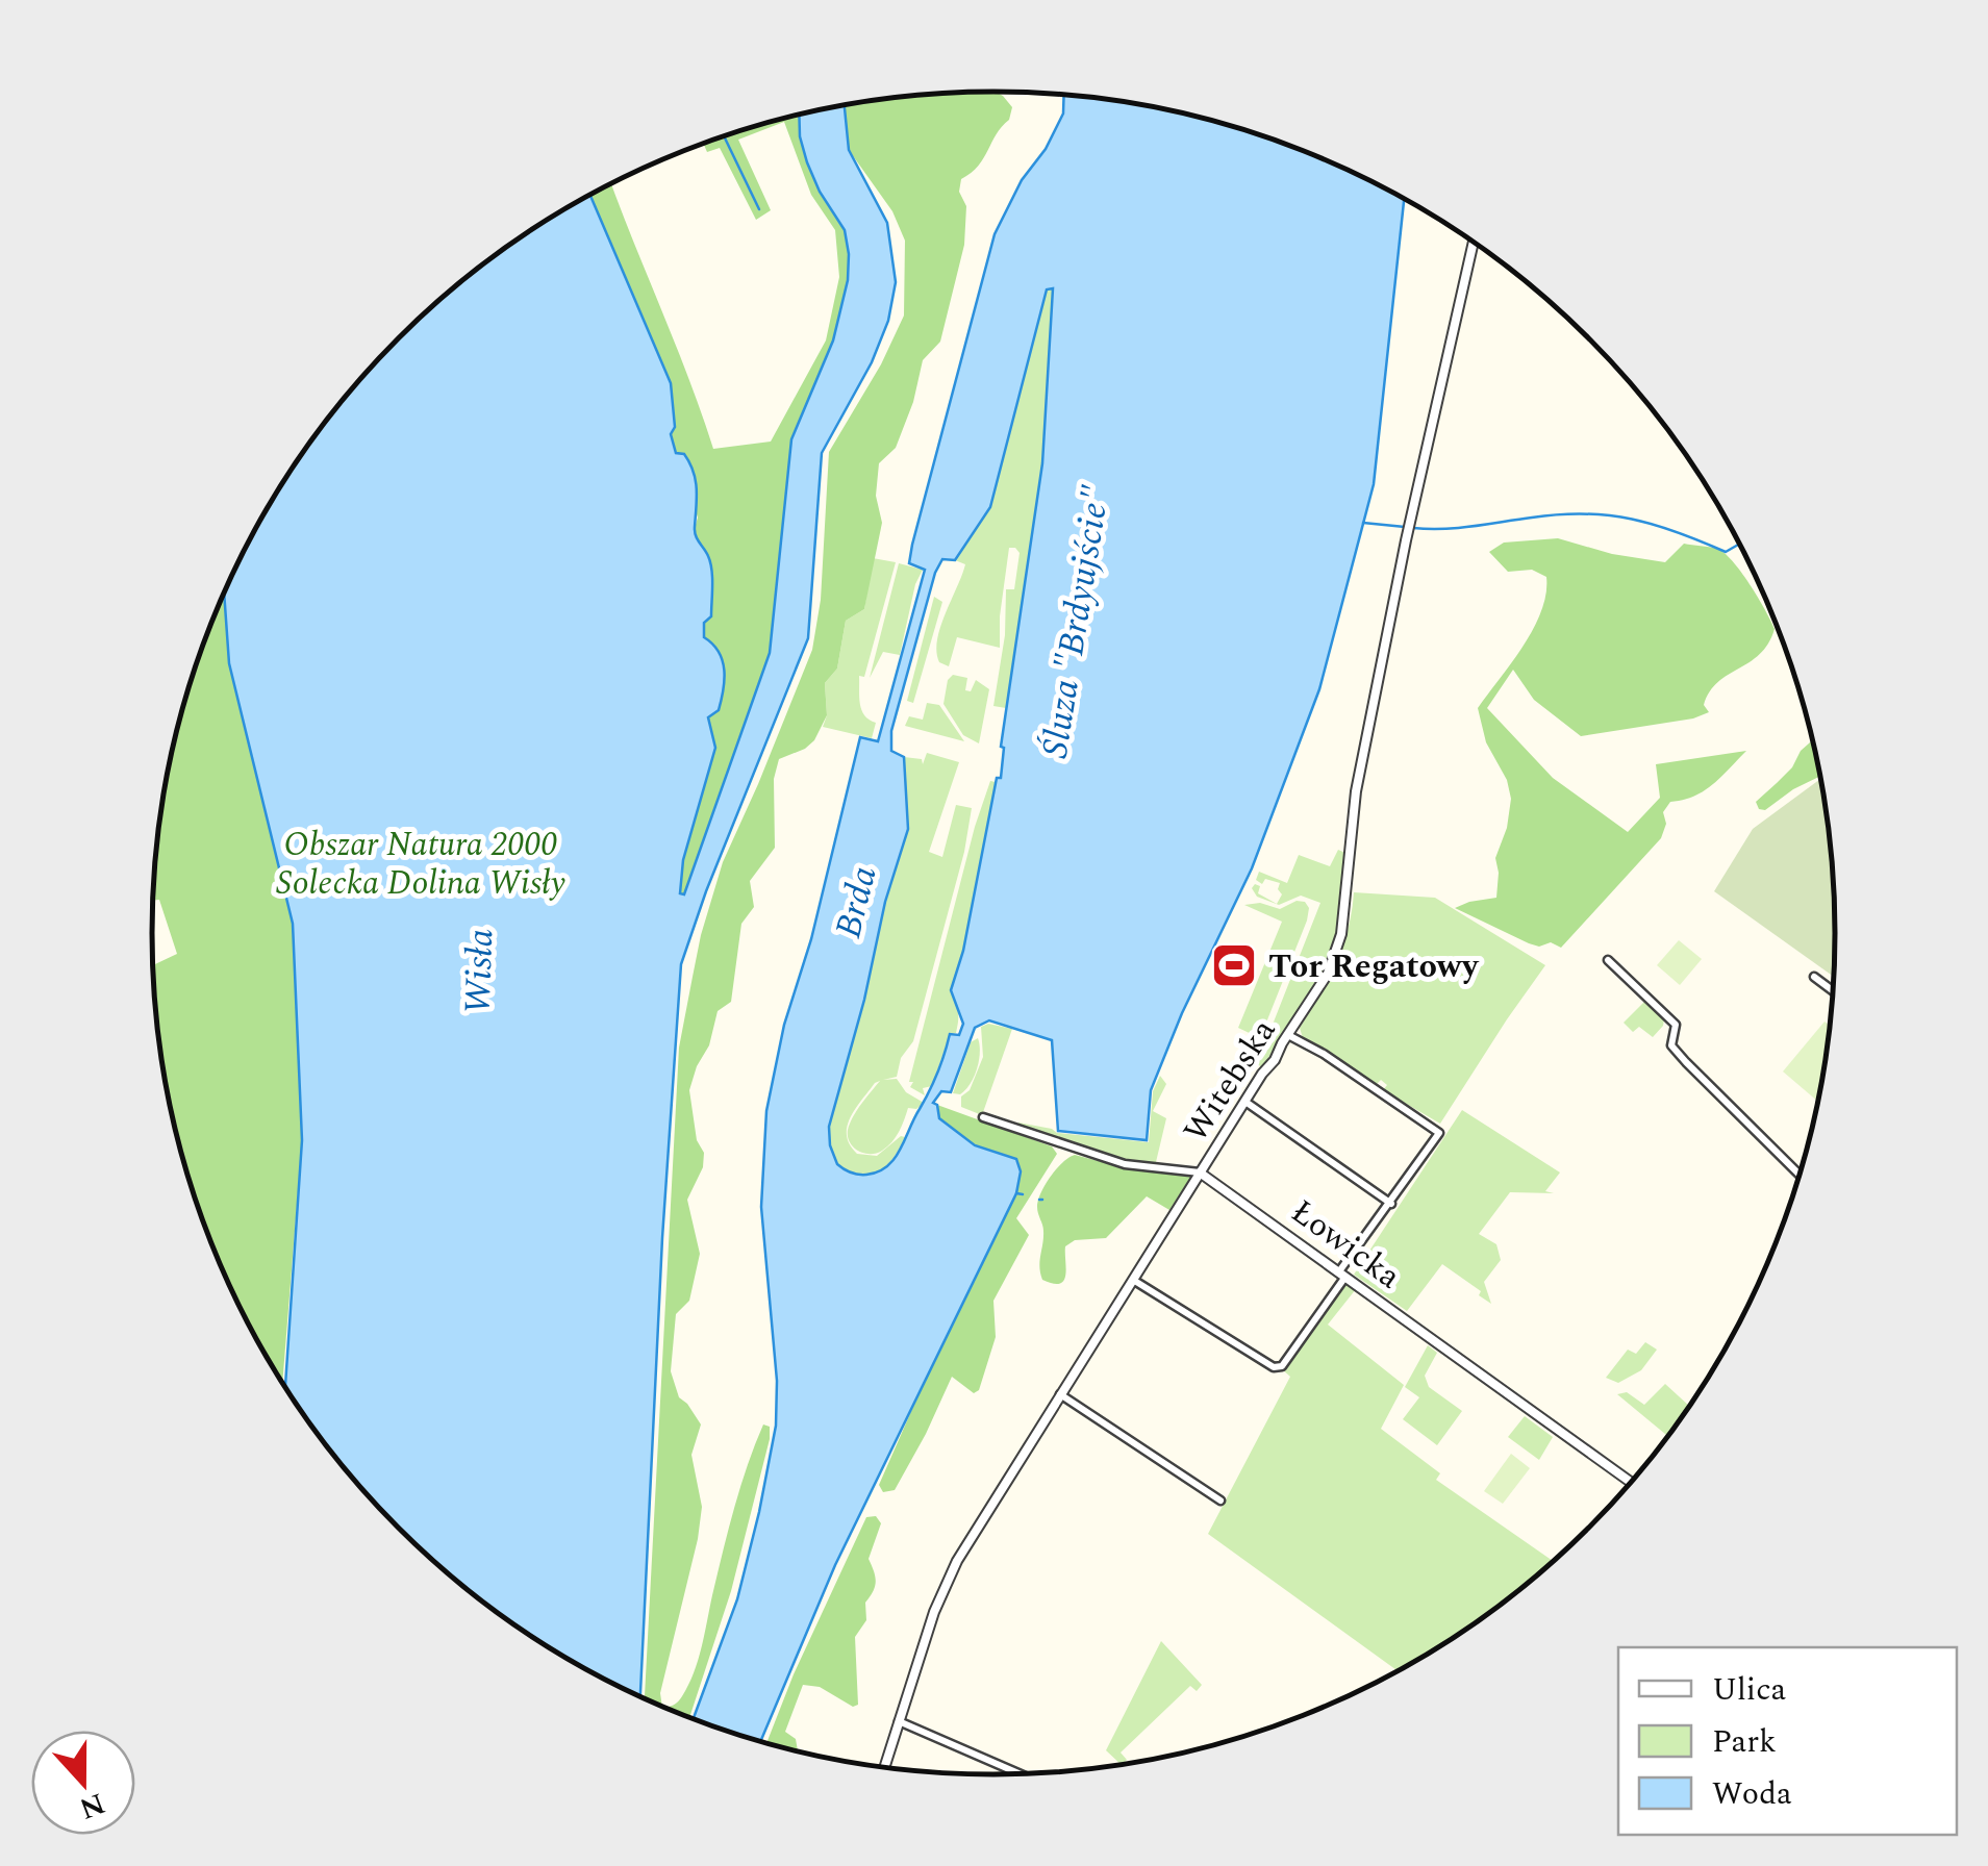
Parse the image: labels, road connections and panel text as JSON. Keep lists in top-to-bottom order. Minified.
{"streets":{"street":["Witebska","Łowicka"]},"crossings":[["Witebska","Łowicka"]],"water":["Śluza \"Brdyujście\"","Brda","Wisła"],"parks":["Obszar Natura 2000 Solecka Dolina Wisły"],"places":{"sports":["Tor Regatowy"]},"legend":["Ulica","Park","Woda"],"north":"bottom"}
